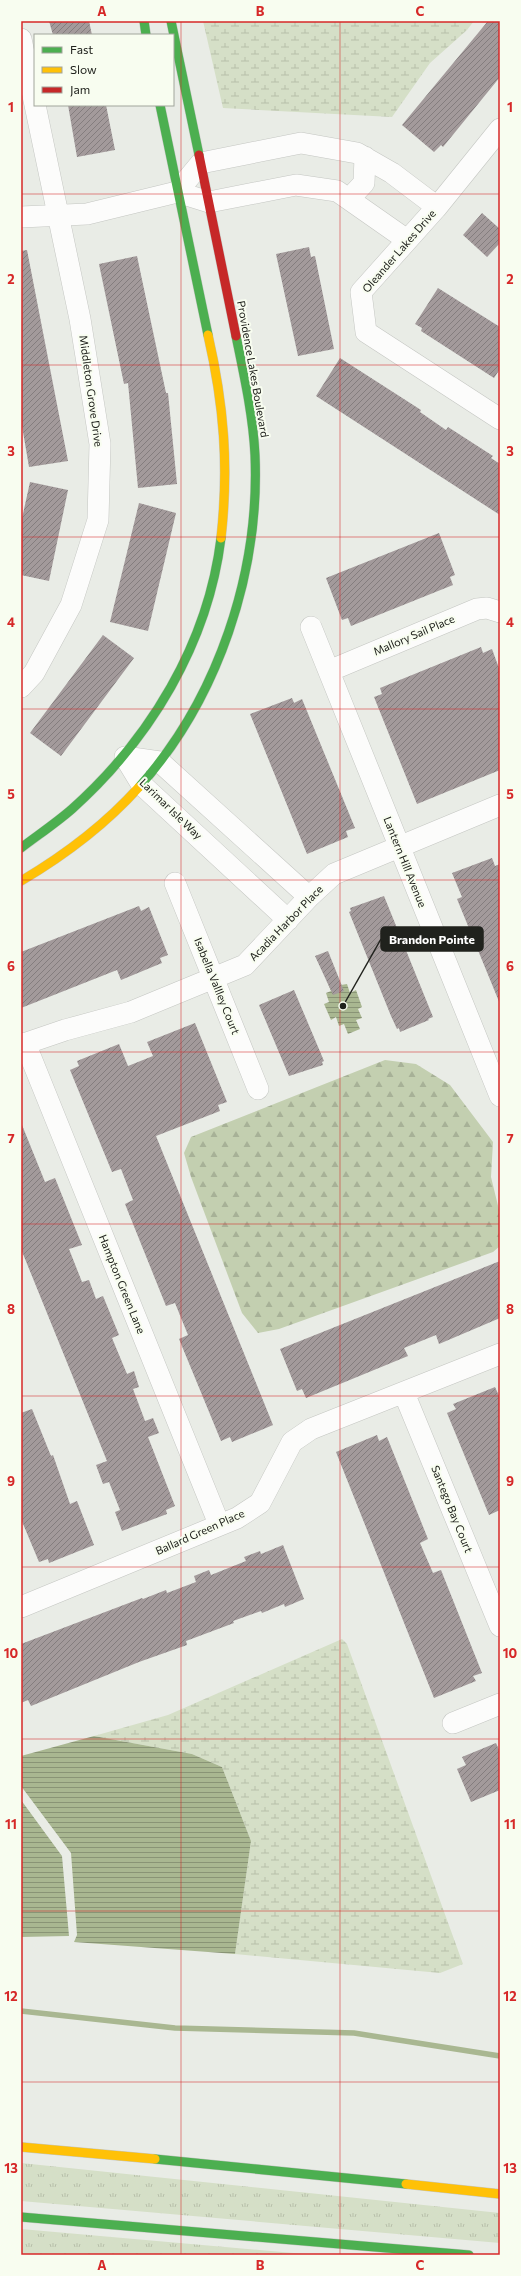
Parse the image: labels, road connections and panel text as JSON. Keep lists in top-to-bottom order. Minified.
{"streets":{"main road":["Providence Lakes Boulevard"],"street":["Oleander Lakes Drive","Middleton Grove Drive","Mallory Sail Place","Larimar Isle Way","Lantern Hill Avenue","Acadia Harbor Place","Isabella Vallley Court","Hampton Green Lane","Santego Bay Court","Ballard Green Place"]},"crossings":[["Providence Lakes Boulevard","Larimar Isle Way"],["Mallory Sail Place","Lantern Hill Avenue"],["Larimar Isle Way","Acadia Harbor Place"],["Lantern Hill Avenue","Acadia Harbor Place"],["Acadia Harbor Place","Isabella Vallley Court"],["Acadia Harbor Place","Hampton Green Lane"],["Hampton Green Lane","Ballard Green Place"],["Santego Bay Court","Ballard Green Place"]],"places":["Brandon Pointe"],"legend":["Fast","Slow","Jam"],"grid":{"columns":["A","B","C"],"rows":["1","2","3","4","5","6","7","8","9","10","11","12","13"]}}
